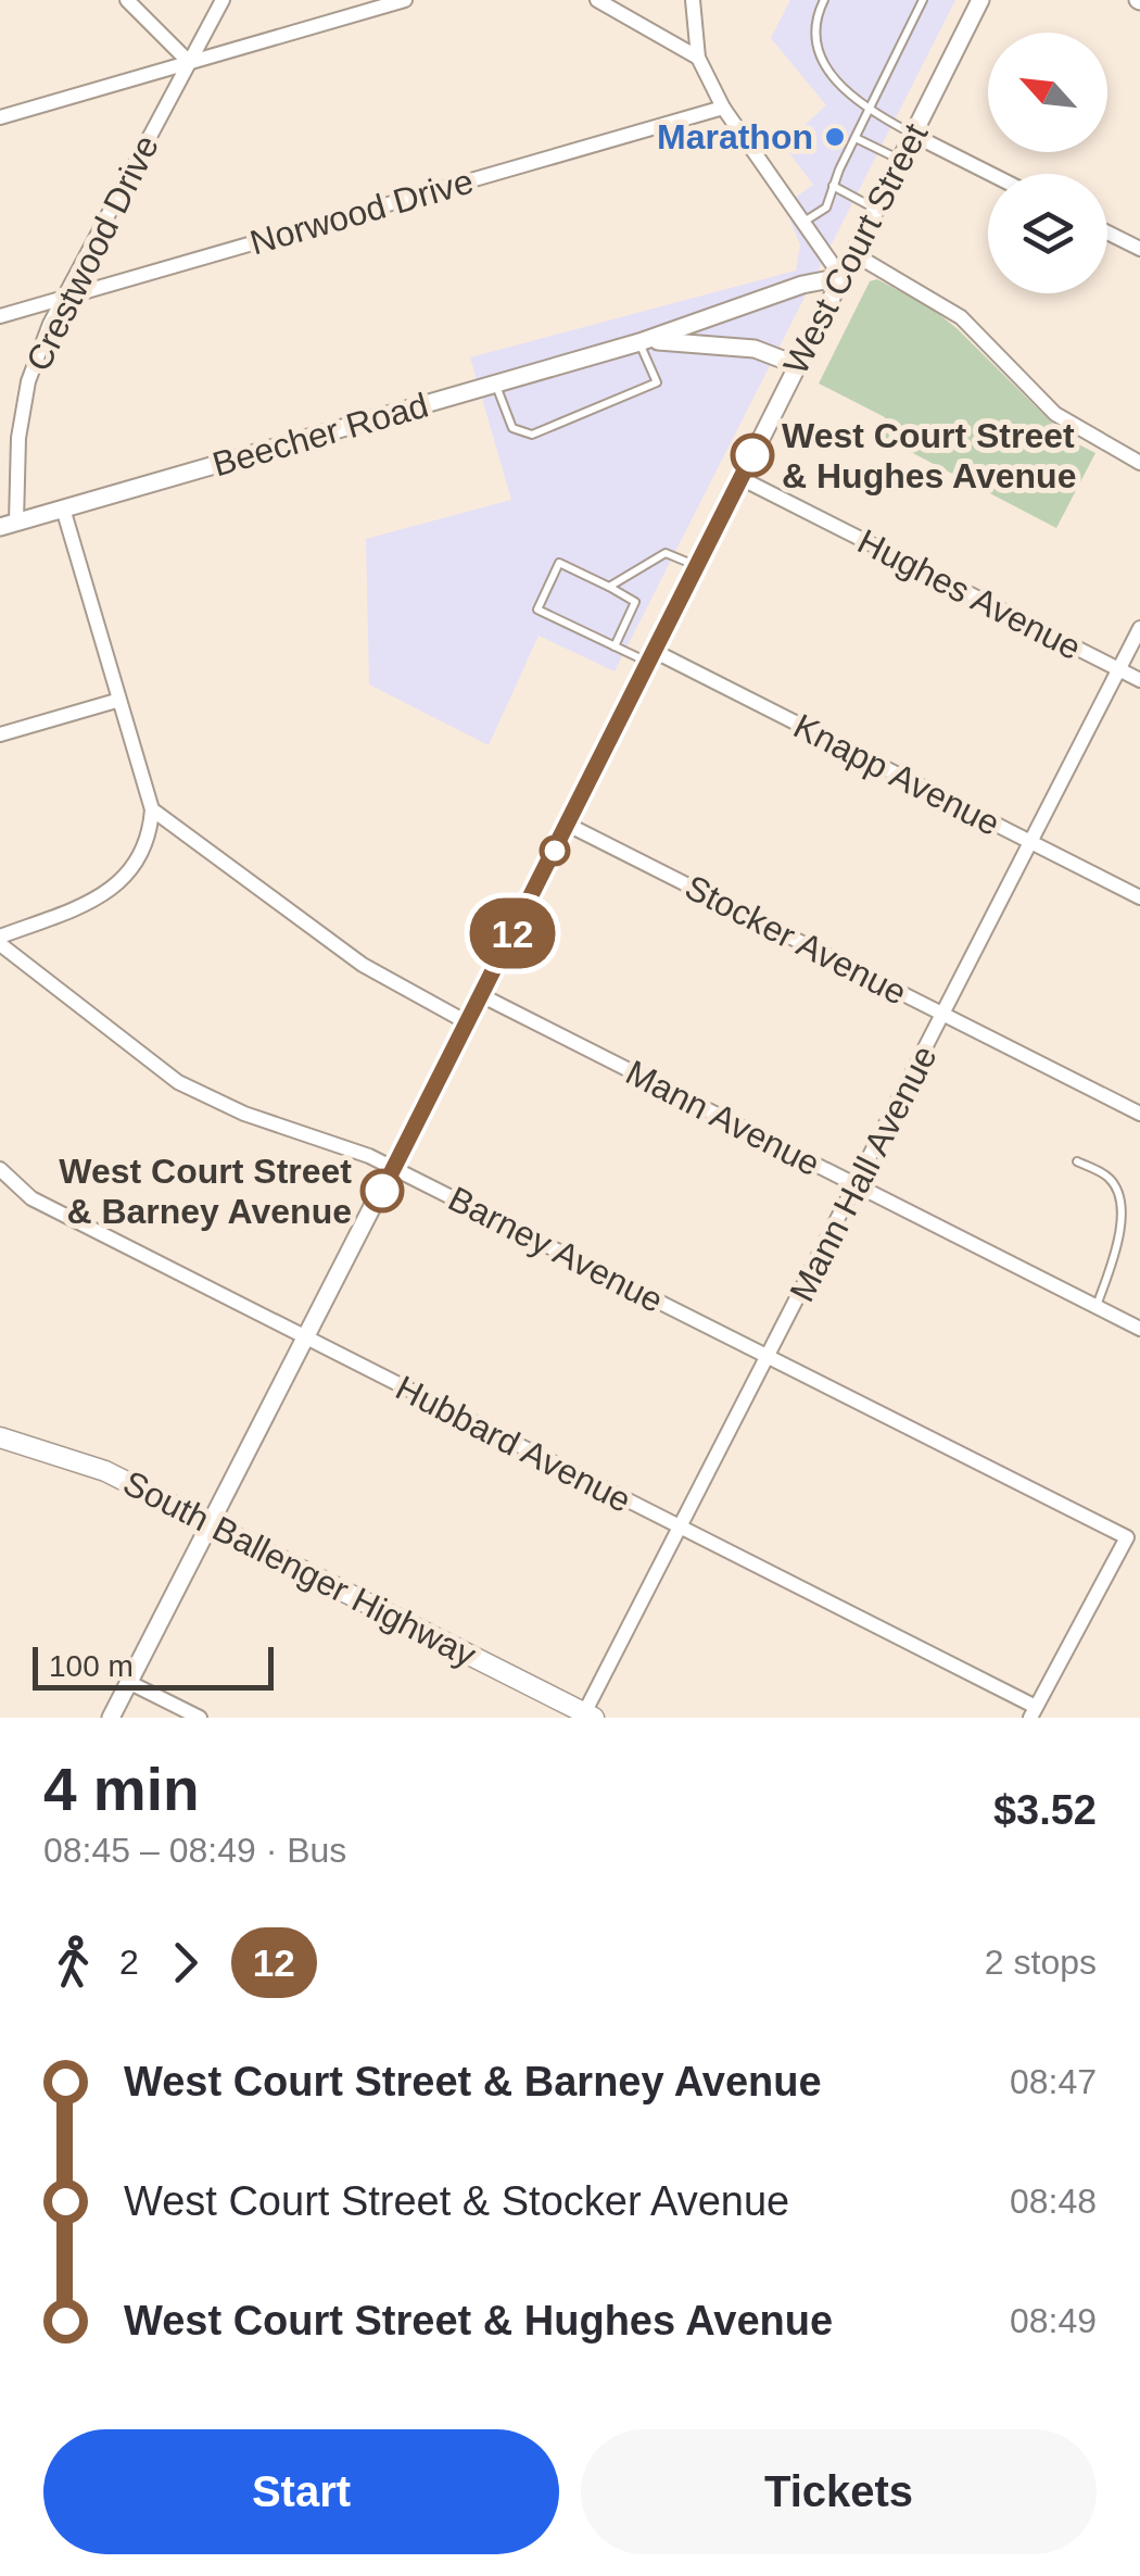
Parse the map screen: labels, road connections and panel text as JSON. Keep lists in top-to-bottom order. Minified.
{"streets":{"main road":["South Ballenger Highway"],"street":["Norwood Drive","West Court Street","Crestwood Drive","Beecher Road","Hughes Avenue","Knapp Avenue","Stocker Avenue","Mann Avenue","Mann Hall Avenue","Barney Avenue","Hubbard Avenue"]},"crossings":[["Norwood Drive","Crestwood Drive"],["West Court Street","Beecher Road"],["West Court Street","Hughes Avenue"],["West Court Street","Knapp Avenue"],["West Court Street","Stocker Avenue"],["West Court Street","Mann Avenue"],["West Court Street","Barney Avenue"],["West Court Street","Hubbard Avenue"],["West Court Street","South Ballenger Highway"],["Crestwood Drive","Beecher Road"],["Hughes Avenue","Mann Hall Avenue"],["Knapp Avenue","Mann Hall Avenue"],["Stocker Avenue","Mann Hall Avenue"],["Mann Avenue","Mann Hall Avenue"],["Mann Hall Avenue","Barney Avenue"],["Mann Hall Avenue","Hubbard Avenue"],["Mann Hall Avenue","South Ballenger Highway"],["Barney Avenue","Hubbard Avenue"]],"places":["Marathon","West Court Street & Hughes Avenue","West Court Street & Barney Avenue"],"lines":["bus line 12"],"scale_bar":"100 m","north":"top left","page":{"on_map":"12","scale":"100 m","heading":["4 min","08:45 – 08:49 · Bus","$3.52"],"legs":["2","12","2 stops"],"list":[{"name":"West Court Street & Barney Avenue","value":"08:47"},{"name":"West Court Street & Stocker Avenue","value":"08:48"},{"name":"West Court Street & Hughes Avenue","value":"08:49"}],"buttons":["Start","Tickets"]}}
